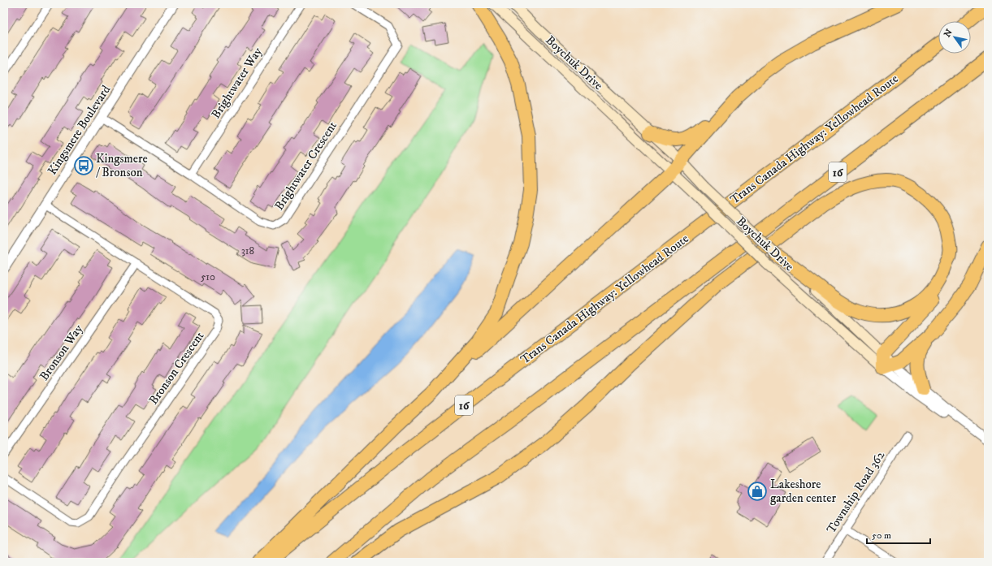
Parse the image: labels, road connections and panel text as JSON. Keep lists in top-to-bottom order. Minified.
{"streets":{"highway":["Trans Canada Highway: Yellowhead Route","16"],"main road":["Boychuk Drive"],"street":["Brightwater Way","Kingsmere Boulevard","Brightwater Crescent","Bronson Way","Bronson Crescent","Township Road 362"]},"crossings":[["Brightwater Way","Brightwater Crescent"],["Kingsmere Boulevard","Brightwater Crescent"],["Kingsmere Boulevard","Bronson Crescent"],["Bronson Way","Bronson Crescent"]],"places":{"bus stop":["Kingsmere / Bronson"],"shop":["Lakeshore garden center"]},"house_numbers":["318","510"],"scale_bar":"50 m","north":"top left"}
